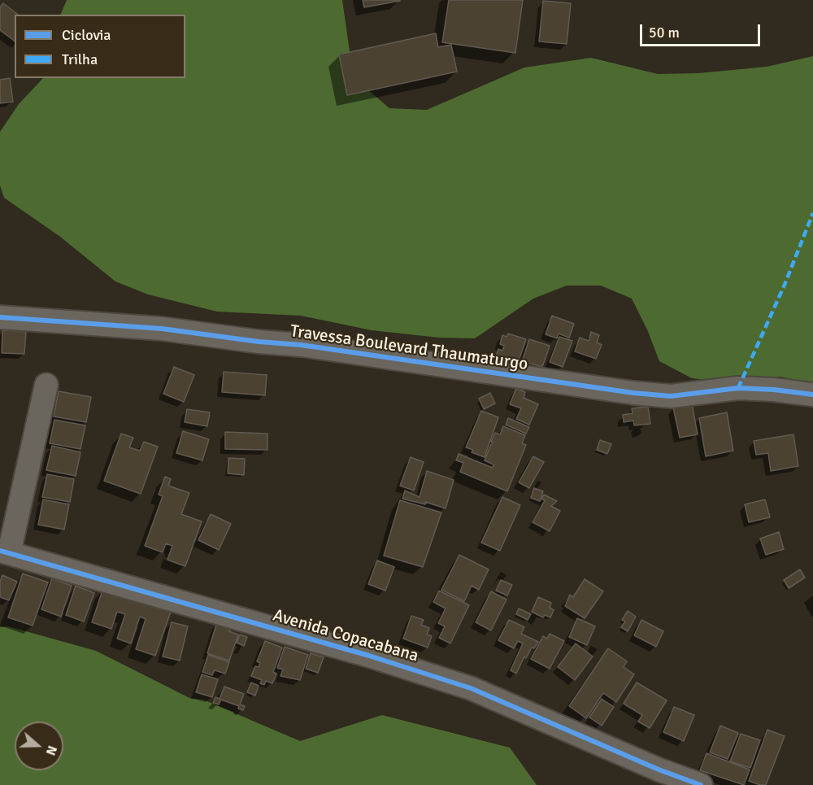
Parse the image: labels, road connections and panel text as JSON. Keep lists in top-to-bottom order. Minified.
{"streets":{"street":["Travessa Boulevard Thaumaturgo","Avenida Copacabana"]},"legend":["Ciclovia","Trilha"],"scale_bar":"50 m","north":"right"}
